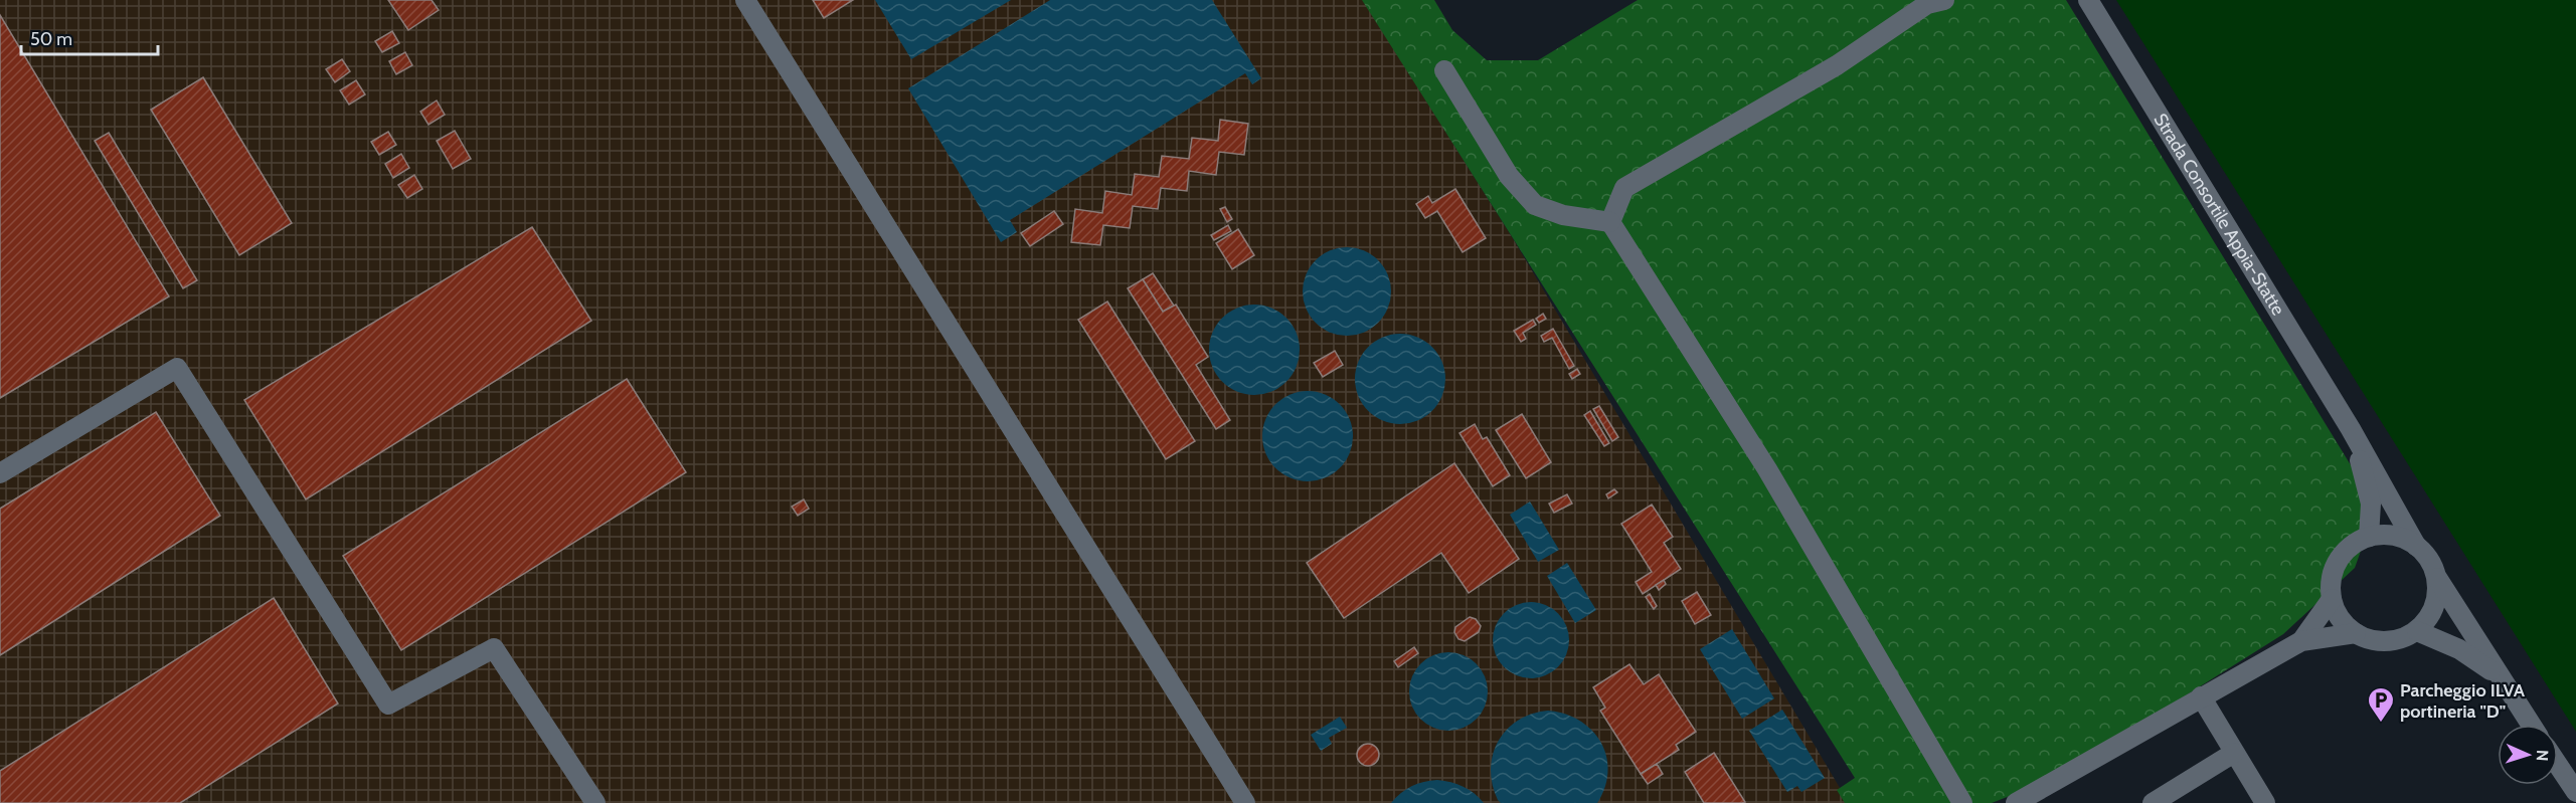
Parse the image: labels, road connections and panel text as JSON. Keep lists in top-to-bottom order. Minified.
{"streets":{"street":["Strada Consortile Appia-Statte"]},"places":{"parking":["Parcheggio ILVA portineria \"D\""]},"scale_bar":"50 m","north":"right"}
